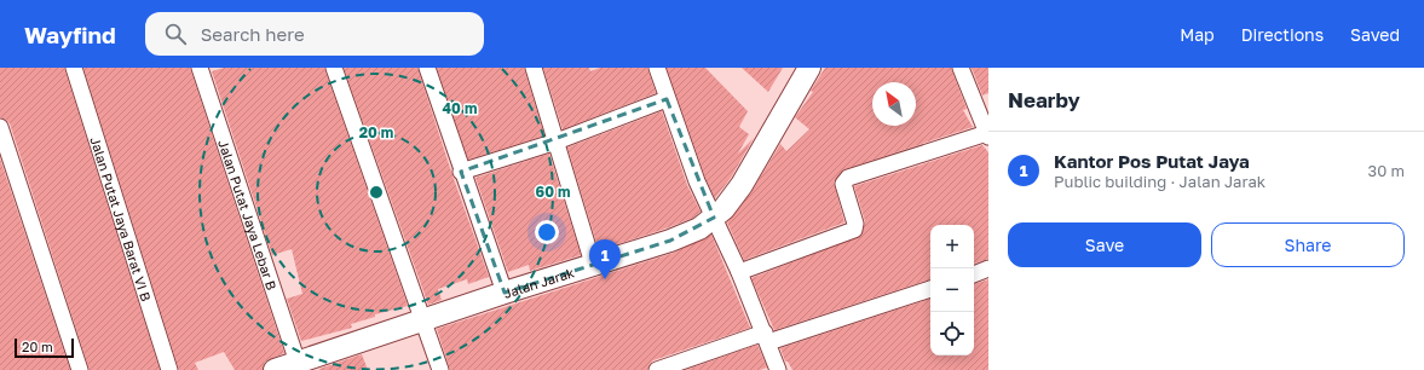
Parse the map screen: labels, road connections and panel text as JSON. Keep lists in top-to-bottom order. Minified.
{"streets":{"street":["Jalan Putat Jaya Lebar B","Jalan Putat Jaya Barat VI B","Jalan Jarak"]},"crossings":[["Jalan Putat Jaya Lebar B","Jalan Jarak"]],"scale_bar":"20 m","north":"top left","page":{"header":"Wayfind","search":"Search here","nav":["Map","Directions","Saved"],"heading":"Nearby","list":[{"mark":"1","name":"Kantor Pos Putat Jaya","note":"Public building · Jalan Jarak","value":"30 m"}],"buttons":["Save","Share"],"map_buttons":["+","−"],"pins":"1","scale":"20 m"},"rings":["40 m","20 m","60 m"]}
